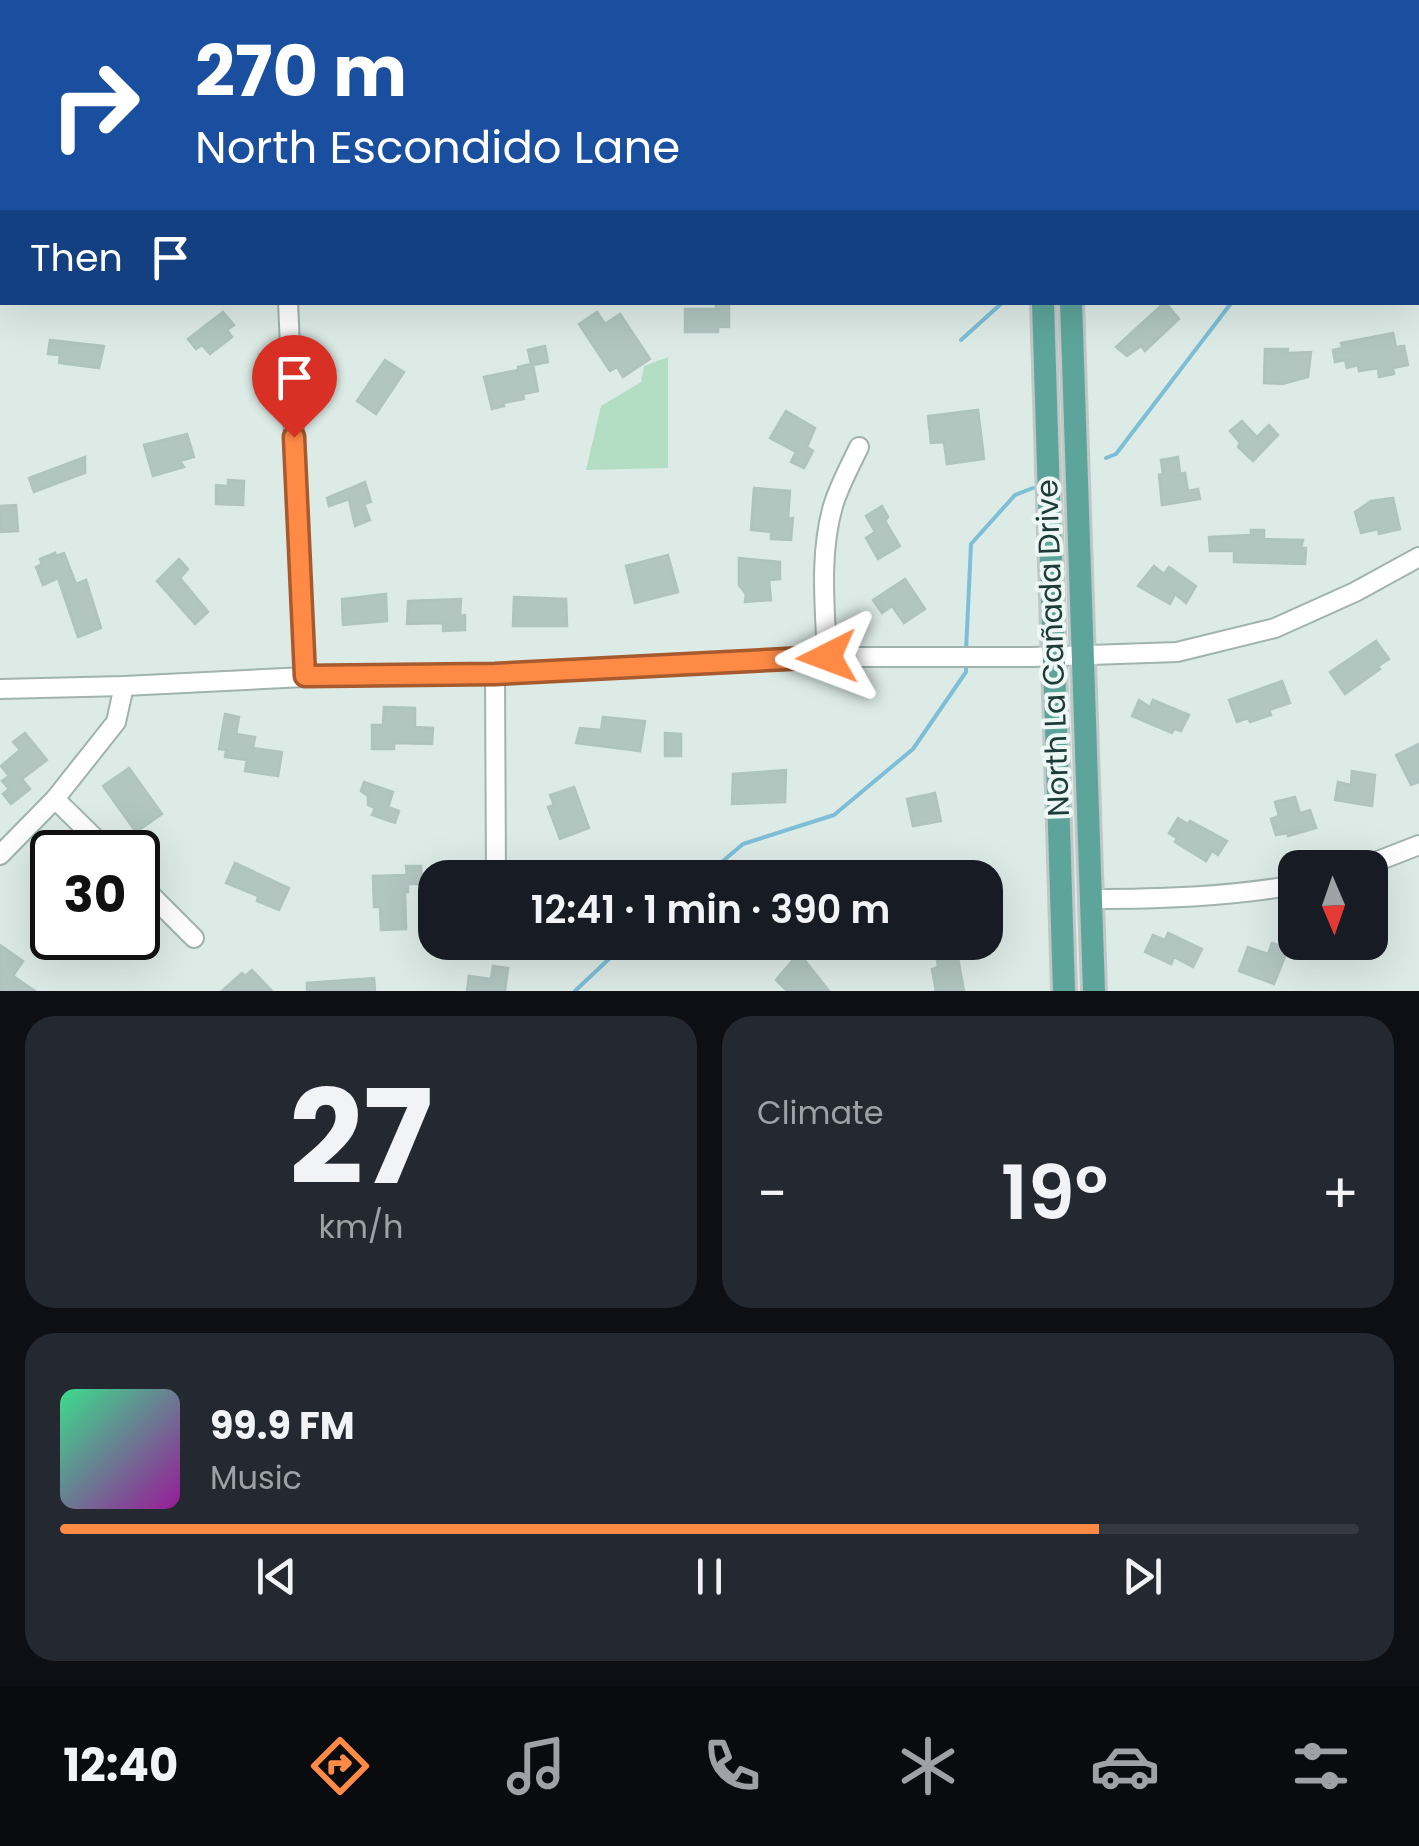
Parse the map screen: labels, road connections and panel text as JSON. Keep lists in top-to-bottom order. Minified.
{"streets":{"main road":["North La Cañada Drive"]},"north":"bottom","page":{"turn":["270 m","North Escondido Lane"],"then":"Then","limit":"30","trip":"12:41 · 1 min · 390 m","tile":[["27","km/h"],"Climate"],"heat":["−","19°","+"],"song":["99.9 FM","Music"],"tabs":"12:40"}}
